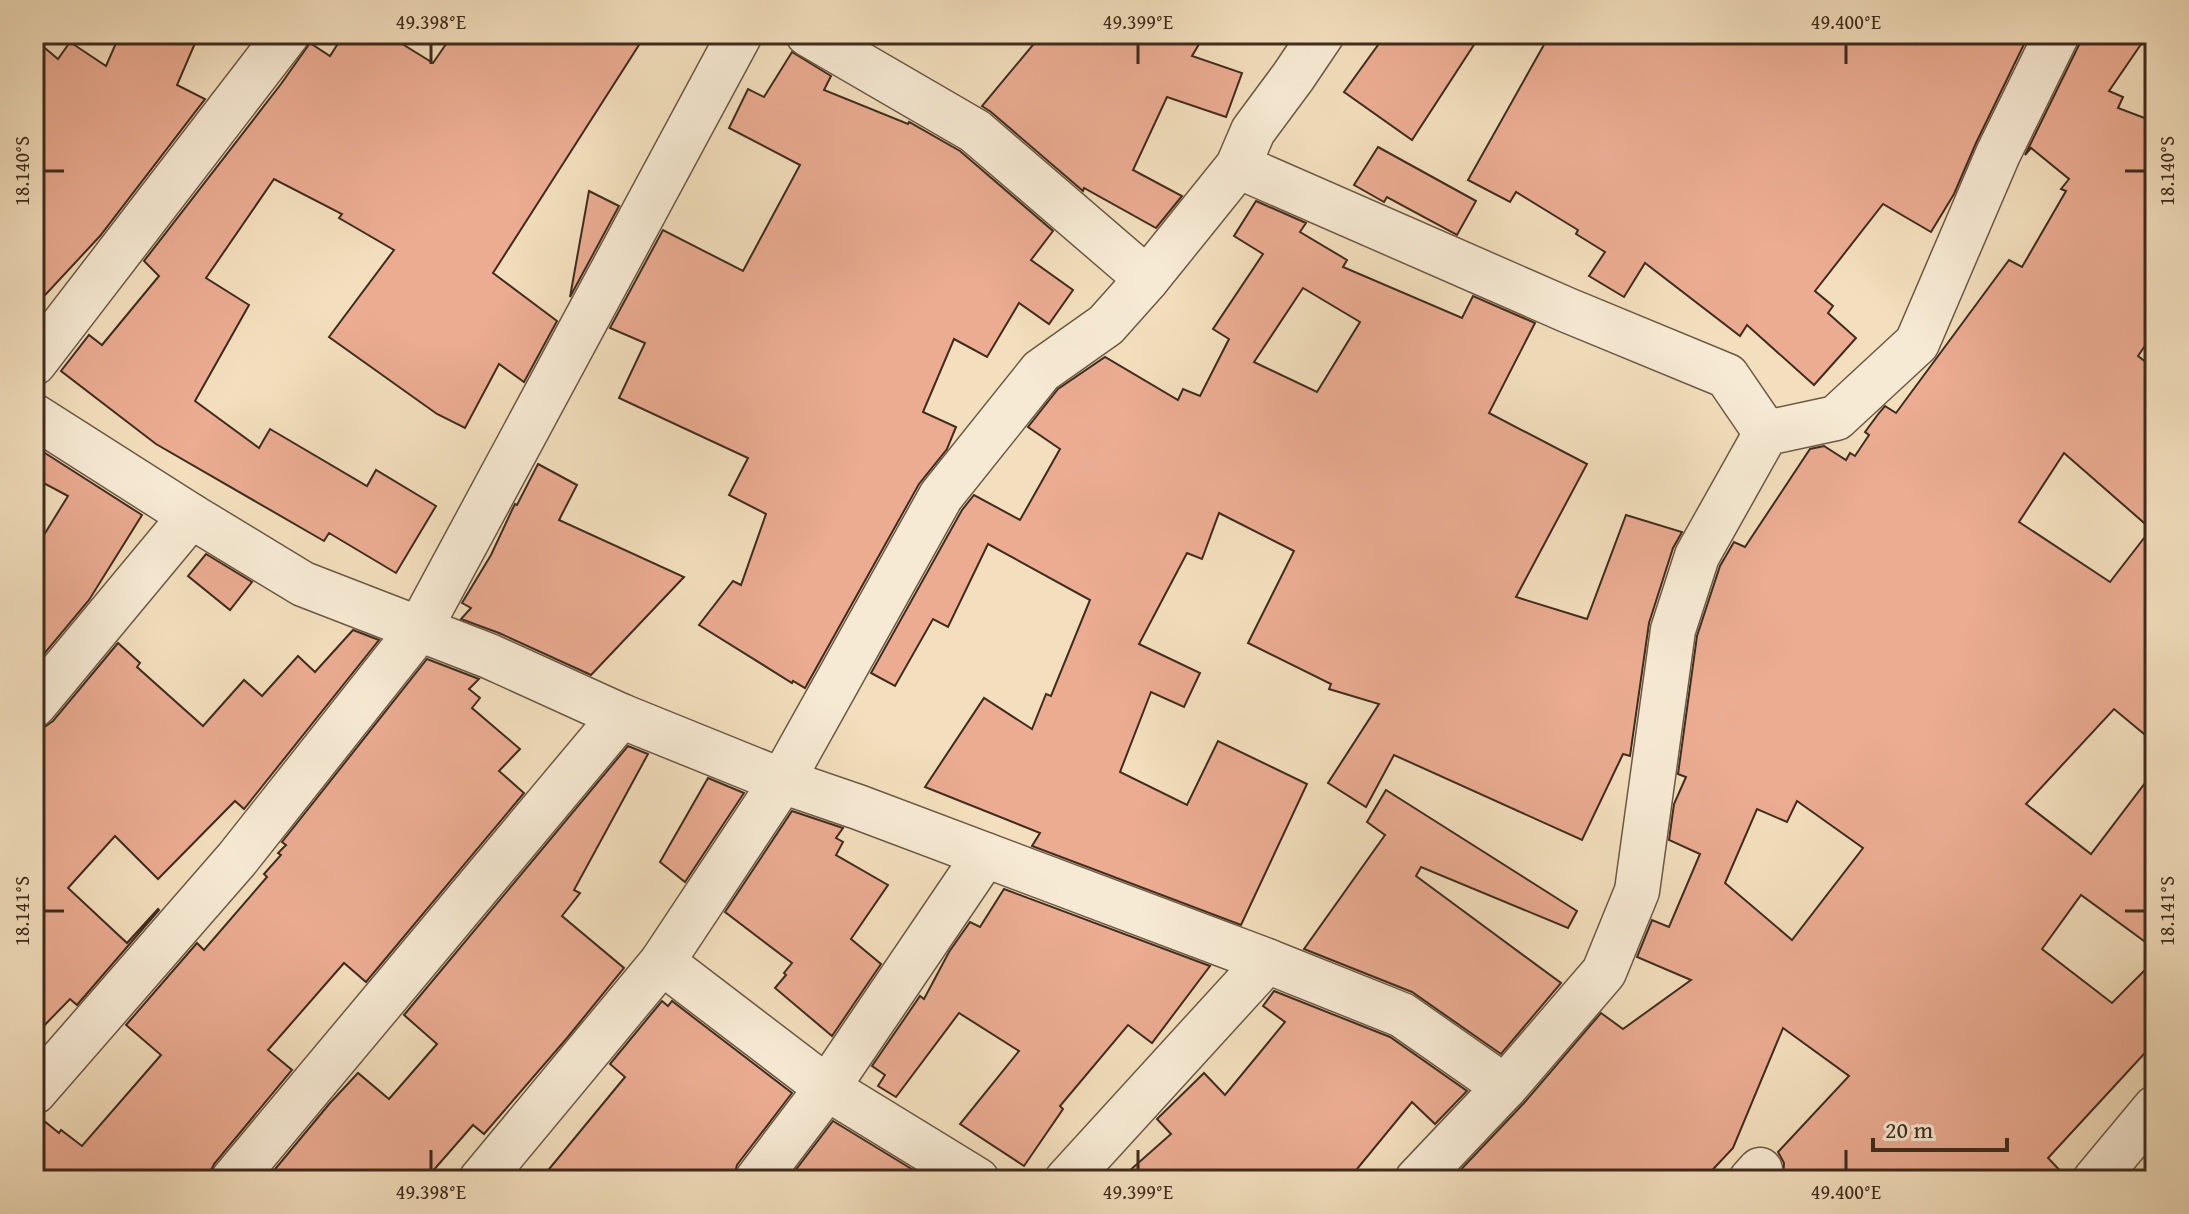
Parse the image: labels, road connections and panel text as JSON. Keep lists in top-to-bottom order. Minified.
{"scale_bar":"20 m","coordinates":["49.398°E","49.399°E","49.400°E","18.140°S","18.141°S"]}
